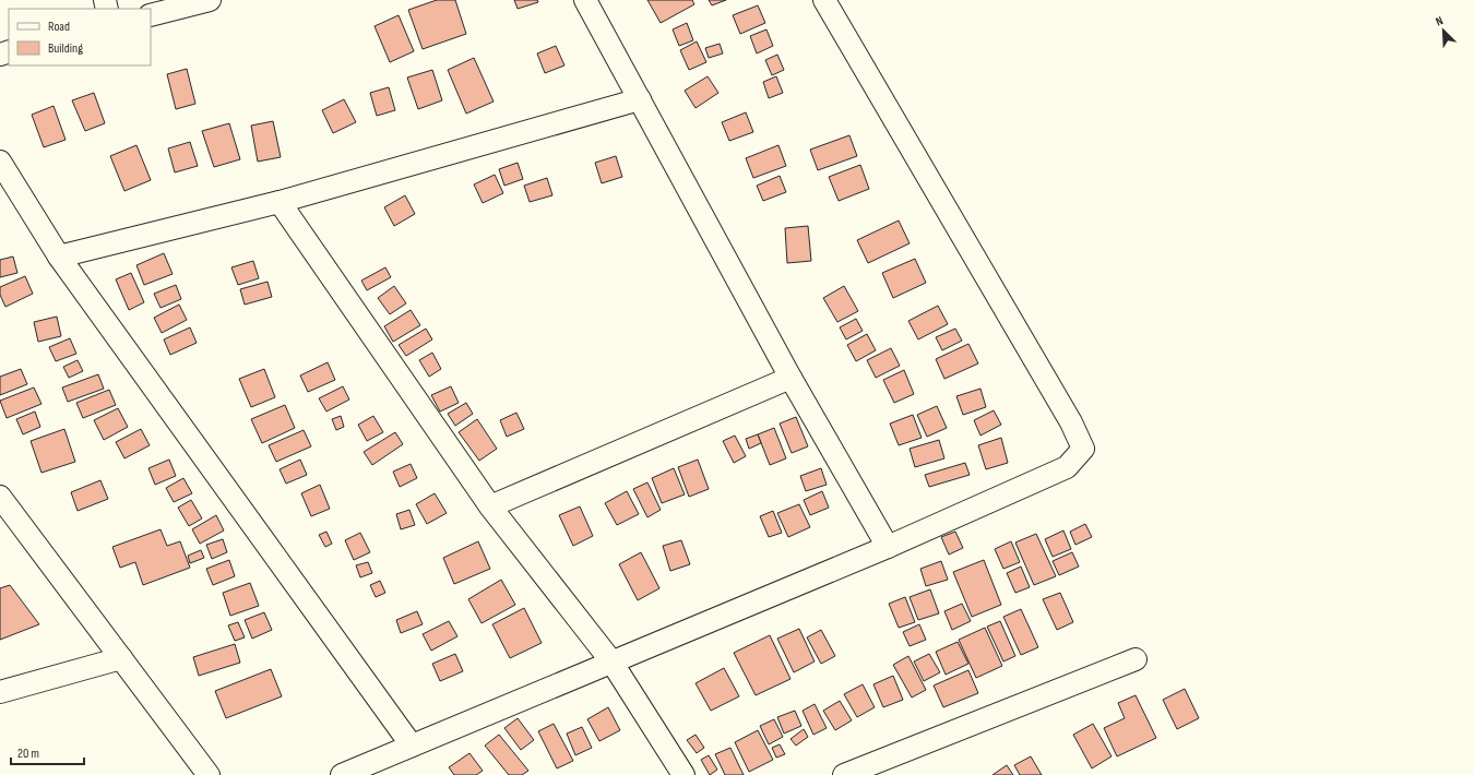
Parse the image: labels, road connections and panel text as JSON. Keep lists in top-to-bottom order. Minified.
{"legend":["Road","Building"],"scale_bar":"20 m","north":"top left"}
